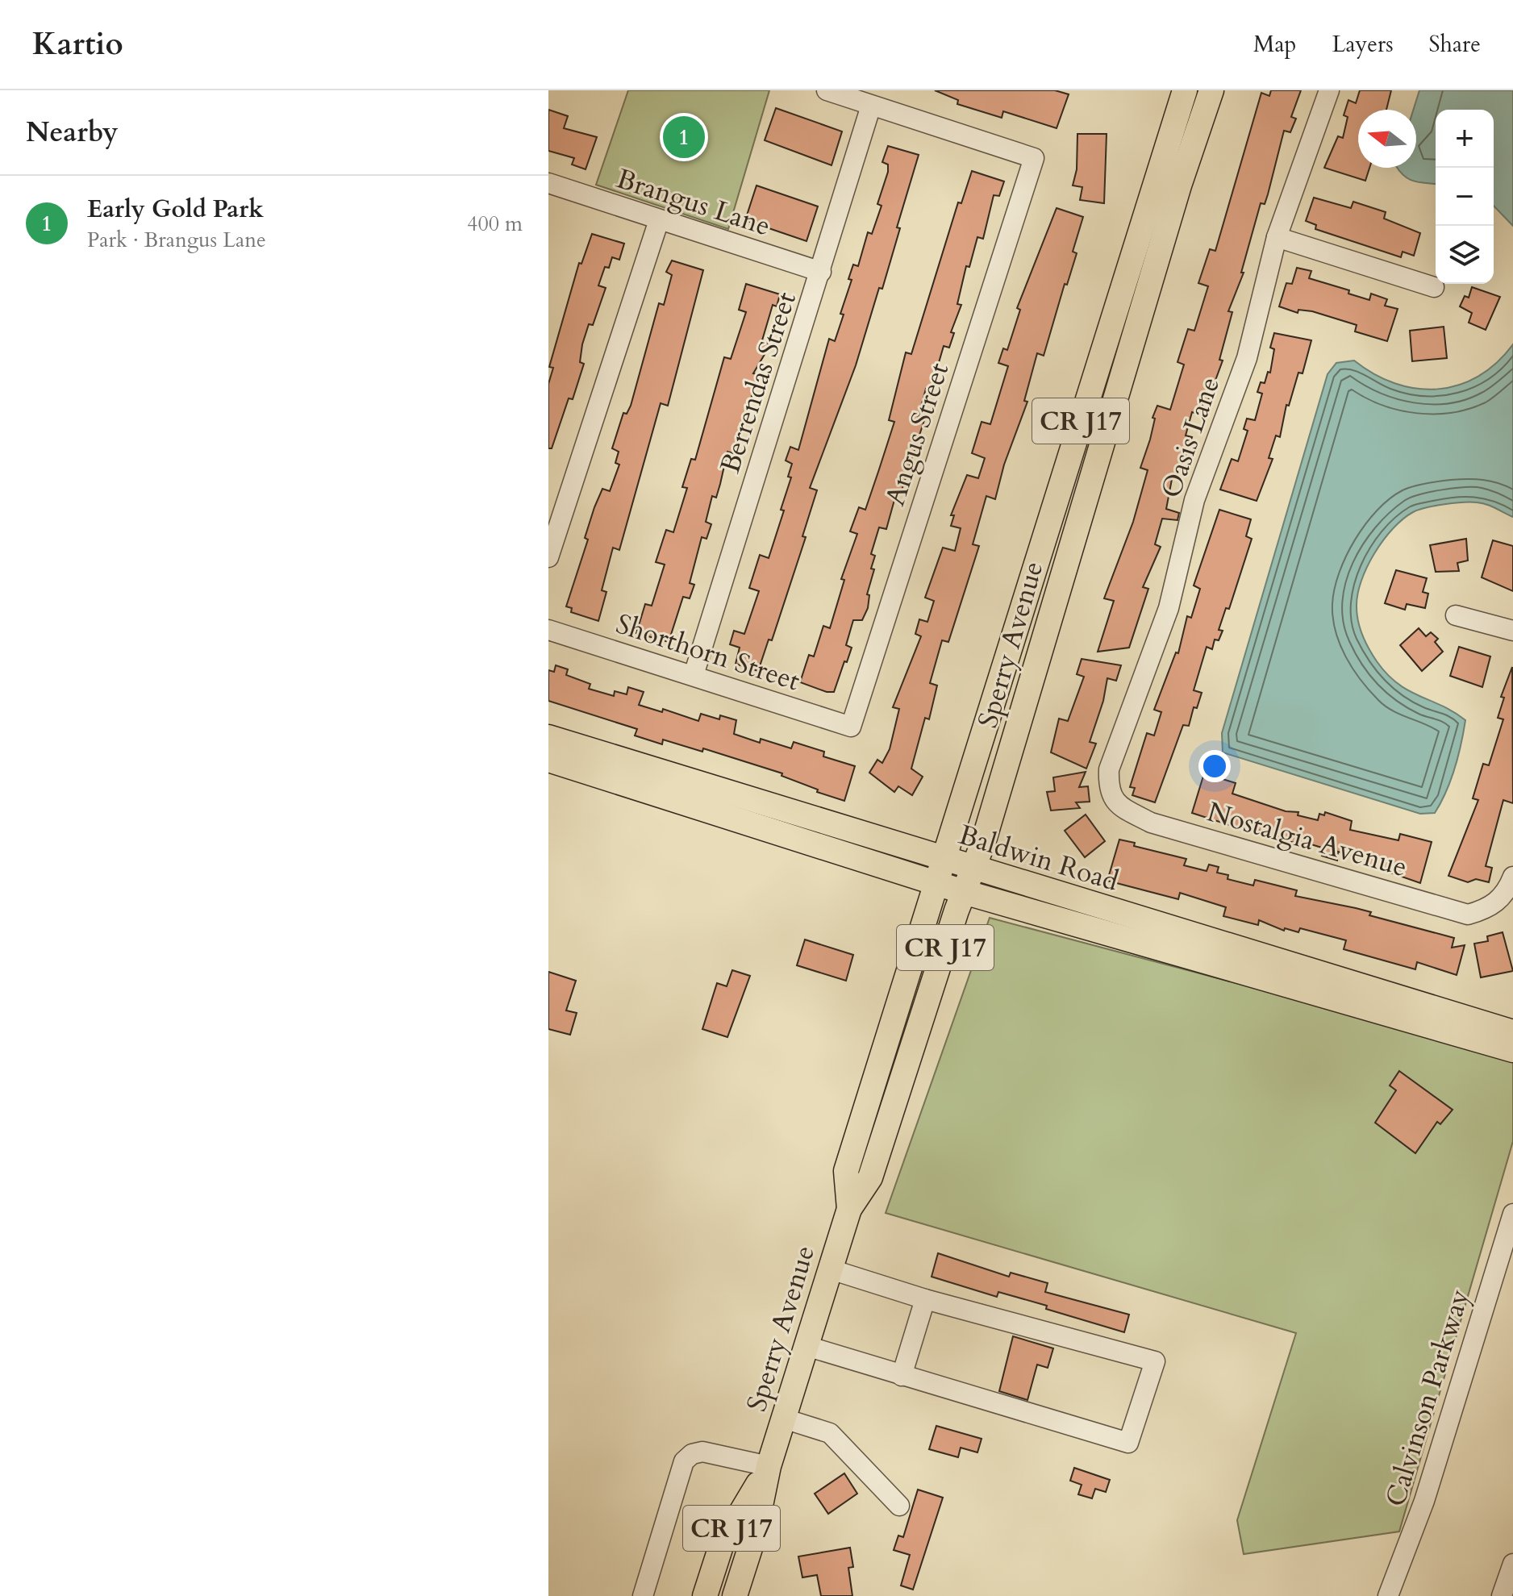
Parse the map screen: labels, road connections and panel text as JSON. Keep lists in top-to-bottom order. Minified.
{"streets":{"main road":["CR J17","Sperry Avenue","Baldwin Road"],"street":["Brangus Lane","Berrendas Street","Angus Street","Oasis Lane","Shorthorn Street","Nostalgia Avenue","Calvinson Parkway"]},"crossings":[["Brangus Lane","Berrendas Street"],["Berrendas Street","Angus Street"],["Berrendas Street","Shorthorn Street"],["Angus Street","Shorthorn Street"],["Oasis Lane","Nostalgia Avenue"],["Sperry Avenue","Baldwin Road"]],"north":"left","page":{"header":"Kartio","nav":["Map","Layers","Share"],"heading":"Nearby","map_buttons":["+","−"],"pins":"1","list":[{"mark":"1","name":"Early Gold Park","note":"Park · Brangus Lane","value":"400 m"}]}}
